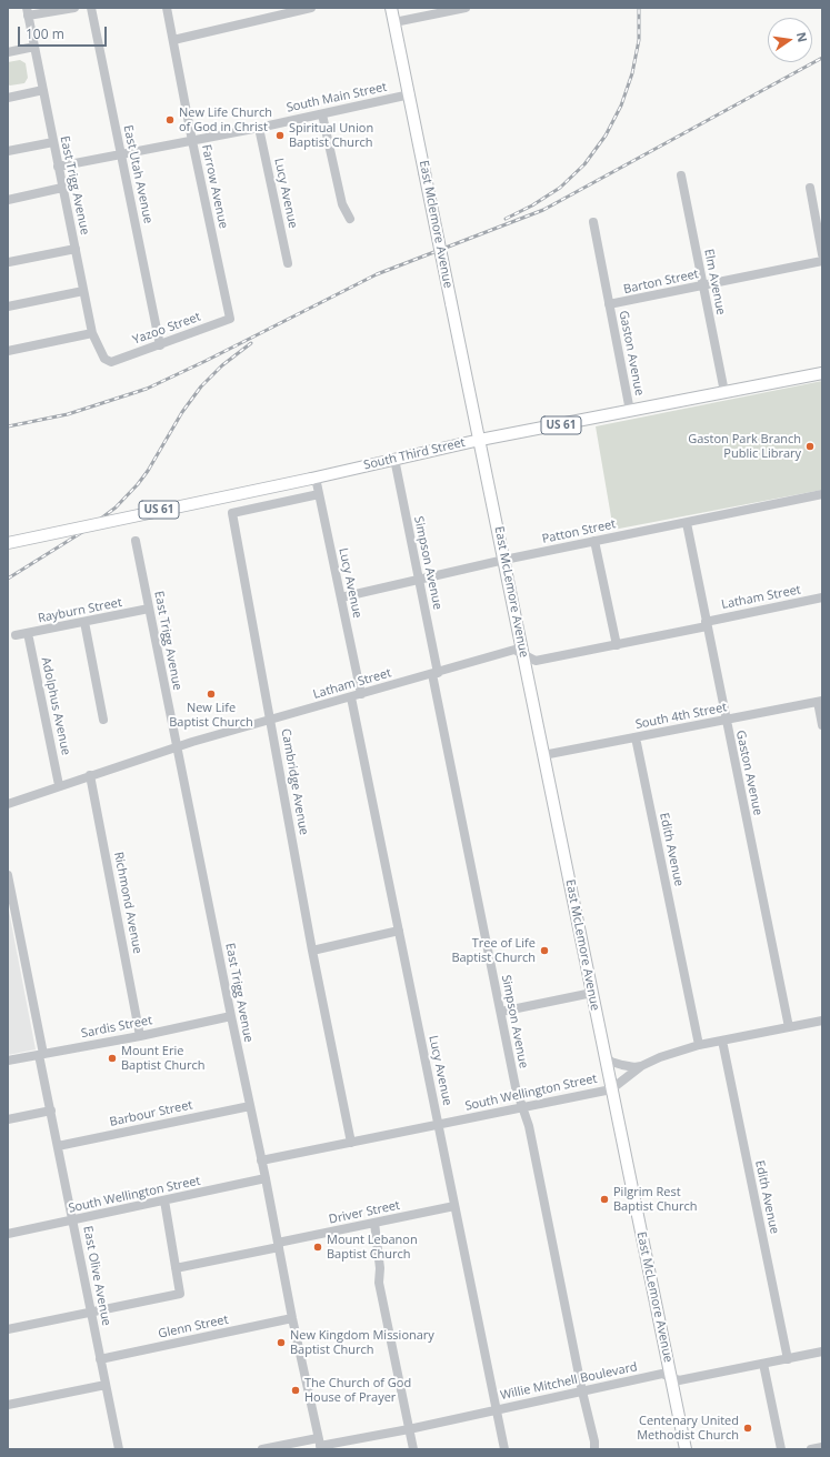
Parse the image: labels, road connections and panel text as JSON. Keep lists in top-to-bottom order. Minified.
{"streets":{"main road":["East Mclemore Avenue","US 61","South Third Street","East McLemore Avenue"],"street":["South Main Street","East Utah Avenue","East Trigg Avenue","Farrow Avenue","Lucy Avenue","Barton Street","Elm Avenue","Yazoo Street","Gaston Avenue","Patton Street","Simpson Avenue","Latham Street","Rayburn Street","Adolphus Avenue","South 4th Street","Cambridge Avenue","Edith Avenue","Richmond Avenue","Sardis Street","South Wellington Street","Barbour Street","Driver Street","East Olive Avenue","Glenn Street","Willie Mitchell Boulevard"]},"crossings":[["South Main Street","East Utah Avenue"],["South Main Street","East Trigg Avenue"],["South Main Street","Farrow Avenue"],["South Main Street","Lucy Avenue"],["South Main Street","East Mclemore Avenue"],["East Utah Avenue","Yazoo Street"],["East Trigg Avenue","Yazoo Street"],["East Trigg Avenue","Latham Street"],["East Trigg Avenue","Rayburn Street"],["East Trigg Avenue","Sardis Street"],["East Trigg Avenue","South Wellington Street"],["East Trigg Avenue","Barbour Street"],["East Trigg Avenue","Driver Street"],["East Trigg Avenue","Glenn Street"],["East Trigg Avenue","Willie Mitchell Boulevard"],["Farrow Avenue","Yazoo Street"],["Lucy Avenue","South Third Street"],["Lucy Avenue","Patton Street"],["Lucy Avenue","Latham Street"],["Lucy Avenue","Cambridge Avenue"],["Lucy Avenue","South Wellington Street"],["Lucy Avenue","Driver Street"],["Lucy Avenue","Willie Mitchell Boulevard"],["East Mclemore Avenue","South Third Street"],["East Mclemore Avenue","East McLemore Avenue"],["Barton Street","Elm Avenue"],["Barton Street","Gaston Avenue"],["Elm Avenue","South Third Street"],["Gaston Avenue","South Third Street"],["Gaston Avenue","Patton Street"],["Gaston Avenue","Latham Street"],["Gaston Avenue","South 4th Street"],["Gaston Avenue","South Wellington Street"],["South Third Street","Simpson Avenue"],["South Third Street","East McLemore Avenue"],["Patton Street","Simpson Avenue"],["Patton Street","East McLemore Avenue"],["Simpson Avenue","Latham Street"],["Simpson Avenue","South Wellington Street"],["Simpson Avenue","Willie Mitchell Boulevard"],["East McLemore Avenue","Latham Street"],["East McLemore Avenue","South 4th Street"],["East McLemore Avenue","South Wellington Street"],["East McLemore Avenue","Willie Mitchell Boulevard"],["Latham Street","Adolphus Avenue"],["Latham Street","Cambridge Avenue"],["Latham Street","Richmond Avenue"],["Rayburn Street","Adolphus Avenue"],["South 4th Street","Edith Avenue"],["Cambridge Avenue","South Wellington Street"],["Edith Avenue","South Wellington Street"],["Edith Avenue","Willie Mitchell Boulevard"],["Richmond Avenue","Sardis Street"],["Sardis Street","East Olive Avenue"],["South Wellington Street","East Olive Avenue"],["Barbour Street","East Olive Avenue"],["East Olive Avenue","Glenn Street"]],"places":["New Life Church of God in Christ","Spiritual Union Baptist Church","Gaston Park Branch Public Library","New Life Baptist Church","Tree of Life Baptist Church","Mount Erie Baptist Church","Pilgrim Rest Baptist Church","Mount Lebanon Baptist Church","New Kingdom Missionary Baptist Church","The Church of God House of Prayer","Centenary United Methodist Church"],"scale_bar":"100 m","north":"right"}
